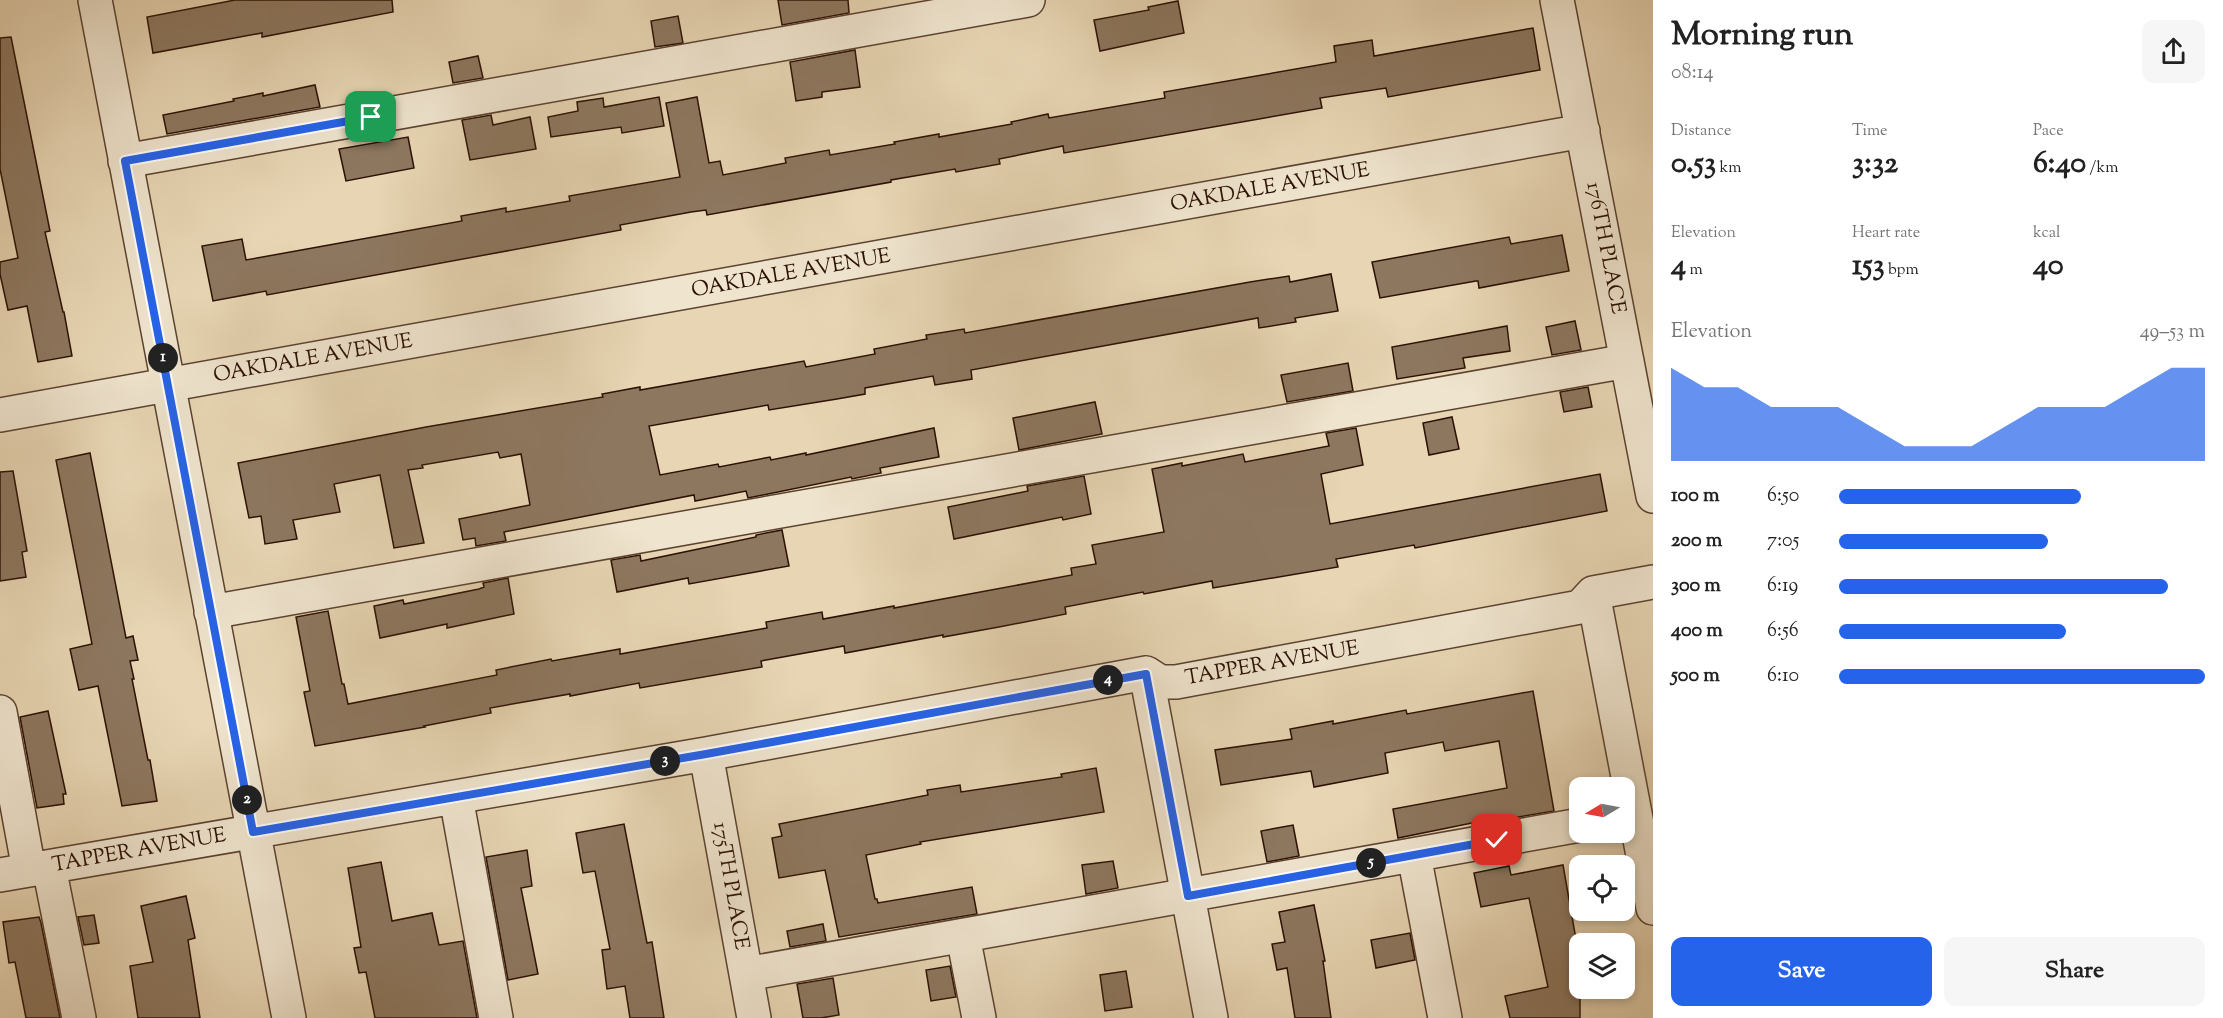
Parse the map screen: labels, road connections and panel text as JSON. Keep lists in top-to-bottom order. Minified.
{"streets":{"street":["OAKDALE AVENUE","176TH PLACE","TAPPER AVENUE","175TH PLACE"]},"crossings":[["OAKDALE AVENUE","176TH PLACE"],["TAPPER AVENUE","175TH PLACE"]],"north":"left","page":{"heading":["Morning run","08:14"],"stats":[["Distance","0.53 km"],["Time","3:32"],["Pace","6:40 /km"],["Elevation","4 m"],["Heart rate","153 bpm"],["kcal","40"]],"chart":["Elevation","49–53 m"],"pins":["1","4","3","2","5"],"list":[{"name":"100 m","note":"6:50"},{"name":"200 m","note":"7:05"},{"name":"300 m","note":"6:19"},{"name":"400 m","note":"6:56"},{"name":"500 m","note":"6:10"}],"buttons":["Save","Share"]}}
